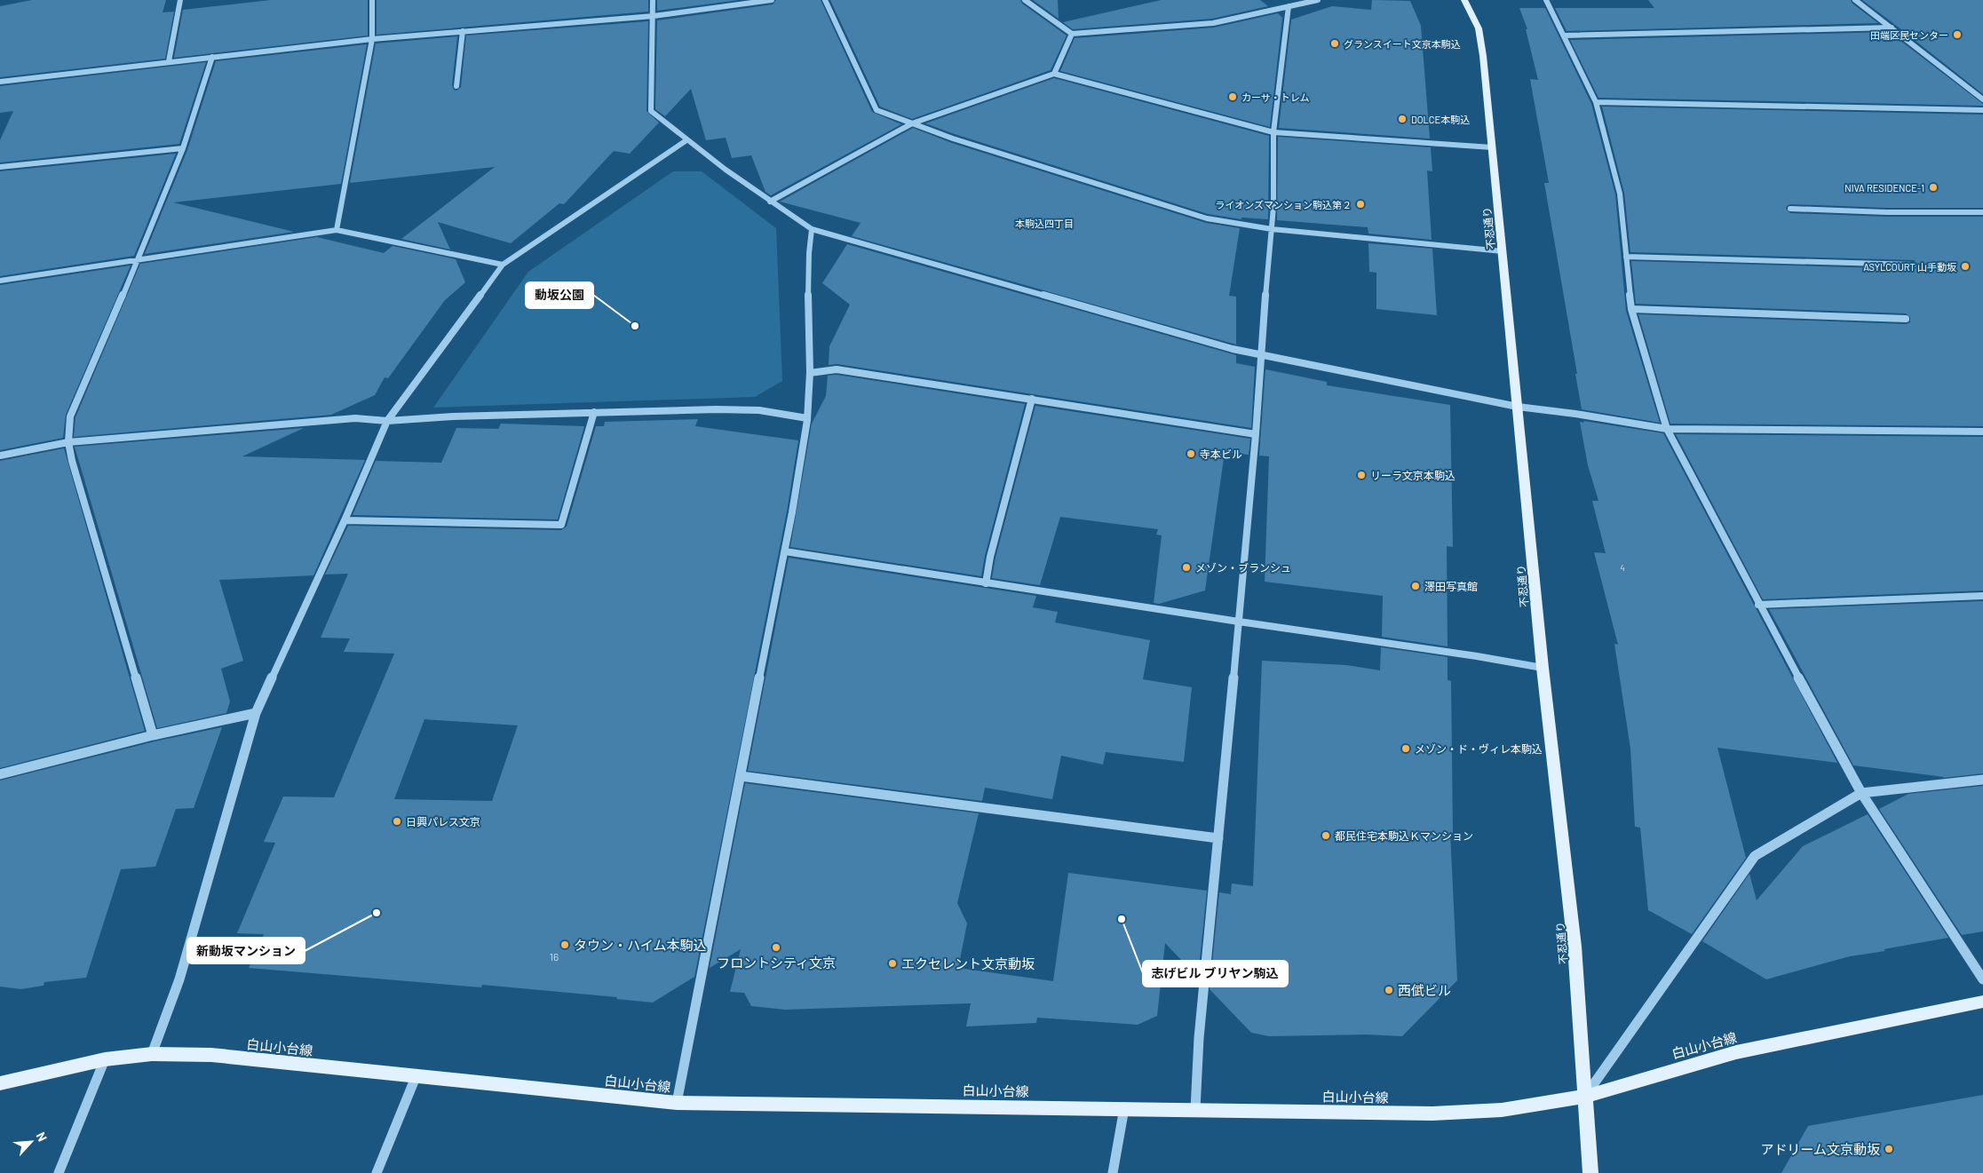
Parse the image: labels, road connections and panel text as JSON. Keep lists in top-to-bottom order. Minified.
{"streets":{"main road":["不忍通り","白山小台線"]},"crossings":[["不忍通り","白山小台線"]],"districts":["本駒込四丁目"],"places":["田端区民センター","グランスイート文京本駒込","カーサ・トレム","DOLCE本駒込","NIVA RESIDENCE-1","ライオンズマンション駒込第２","ASYLCOURT 山手動坂","動坂公園","寺本ビル","リーラ文京本駒込","メゾン・ブランシュ","澤田写真館","メゾン・ド・ヴィレ本駒込","日興パレス文京","都民住宅本駒込Ｋマンション","新動坂マンション","志げビル ブリヤン駒込","タウン・ハイム本駒込","フロントシティ文京","エクセレント文京動坂","西倵ビル","アドリーム文京動坂"],"house_numbers":["4","16"],"north":"top right"}
